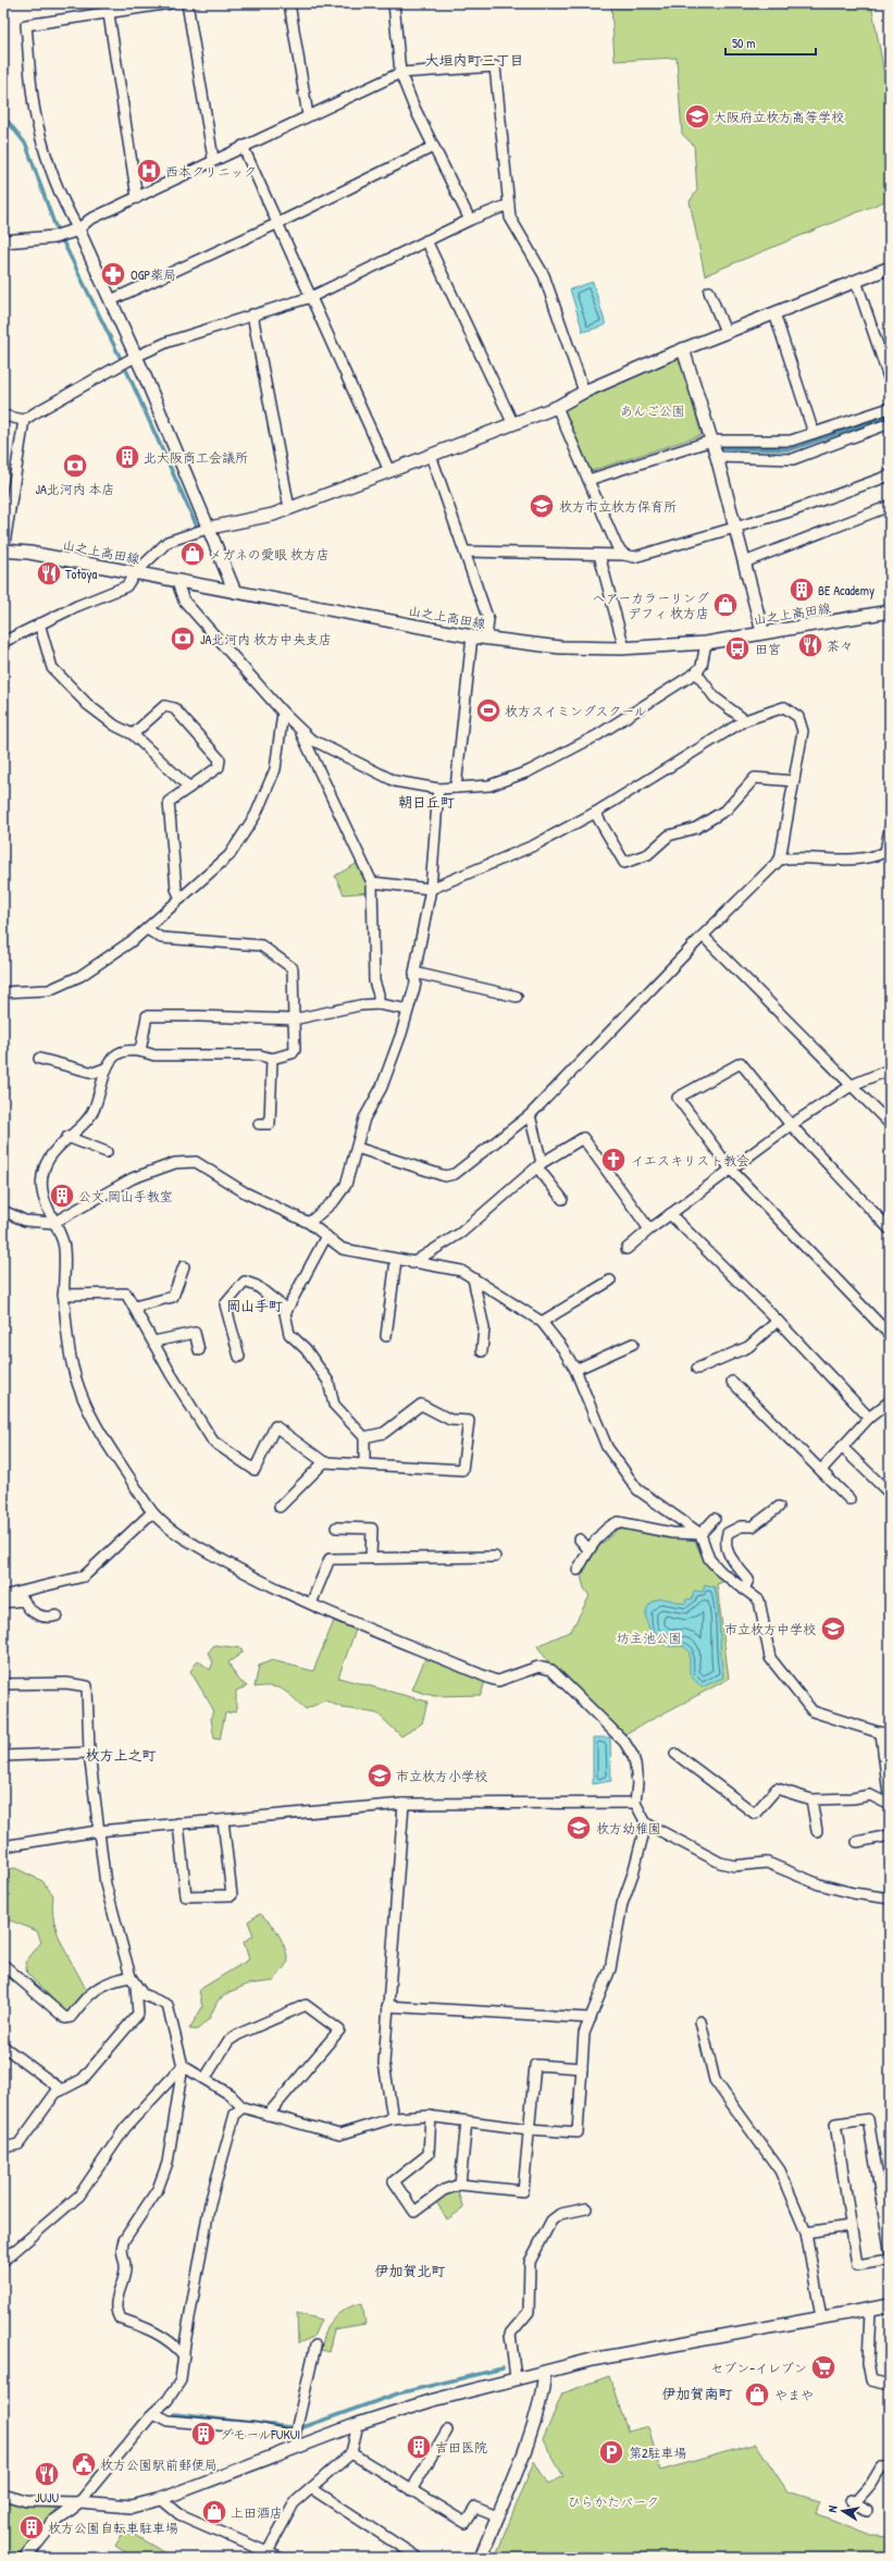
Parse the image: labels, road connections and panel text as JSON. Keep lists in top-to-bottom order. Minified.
{"streets":{"street":["山之上高田線"]},"districts":["大垣内町三丁目","朝日丘町","岡山手町","枚方上之町","伊加賀北町","伊加賀南町"],"parks":["あんご公園","坊主池公園","ひらかたパーク"],"places":{"school or university":["大阪府立枚方高等学校","枚方市立枚方保育所","市立枚方中学校","市立枚方小学校","枚方幼稚園"],"hospital":["西本クリニック"],"pharmacy":["OGP薬局"],"building":["北大阪商工会議所","BE Academy","公文 岡山手教室","ダモールFUKUI","吉田医院","枚方公園自転車駐車場"],"bank":["JA北河内 本店","JA北河内 枚方中央支店"],"shop":["メガネの愛眼 枚方店","ヘアーカラーリング デフィ 枚方店","やまや","上田酒店"],"restaurant":["Totoya","茶々","JUJU"],"bus stop":["田宮"],"sports":["枚方スイミングスクール"],"church":["イエスキリスト教会"],"supermarket":["セブン-イレブン"],"parking":["第2駐車場"],"public building":["枚方公園駅前郵便局"]},"scale_bar":"50 m","north":"left"}
